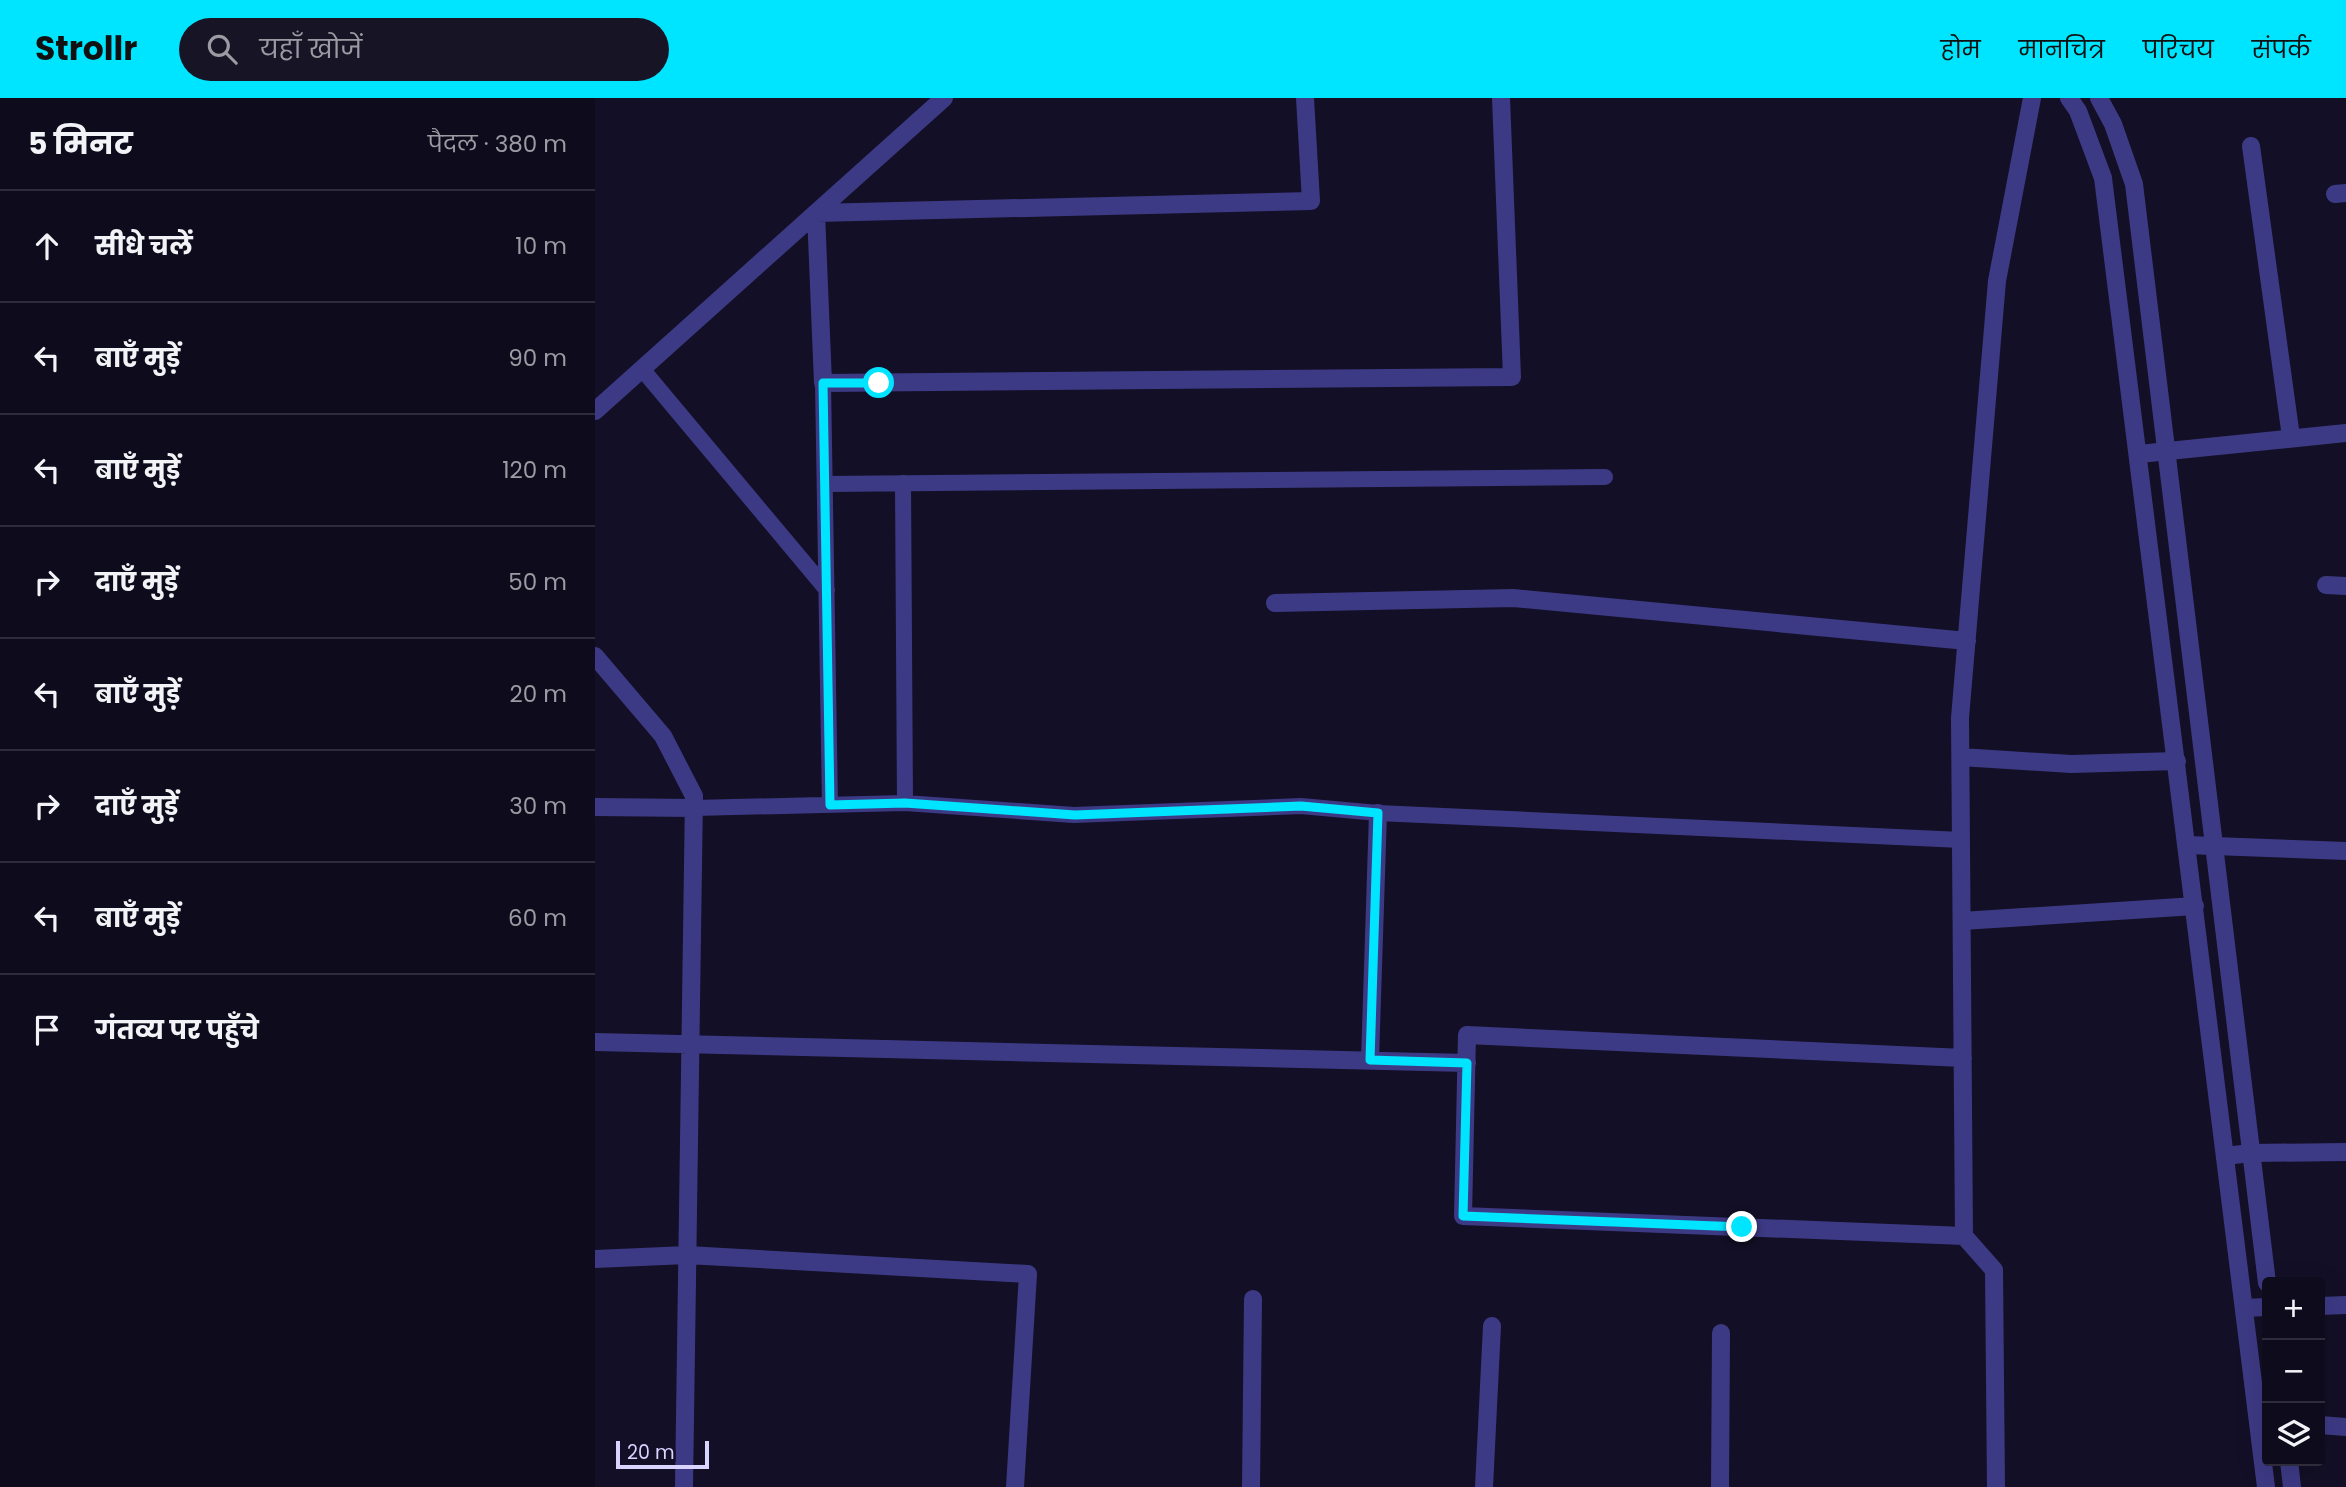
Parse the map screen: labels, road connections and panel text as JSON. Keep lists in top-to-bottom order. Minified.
{"scale_bar":"20 m","page":{"header":"Strollr","search":"यहाँ खोजें","nav":["होम","मानचित्र","परिचय","संपर्क"],"heading":["5 मिनट","पैदल · 380 m"],"list":[["सीधे चलें","10 m"],["बाएँ मुड़ें","90 m"],["बाएँ मुड़ें","120 m"],["दाएँ मुड़ें","50 m"],["बाएँ मुड़ें","20 m"],["दाएँ मुड़ें","30 m"],["बाएँ मुड़ें","60 m"],"गंतव्य पर पहुँचे"],"map_buttons":["+","−"],"scale":"20 m"}}
